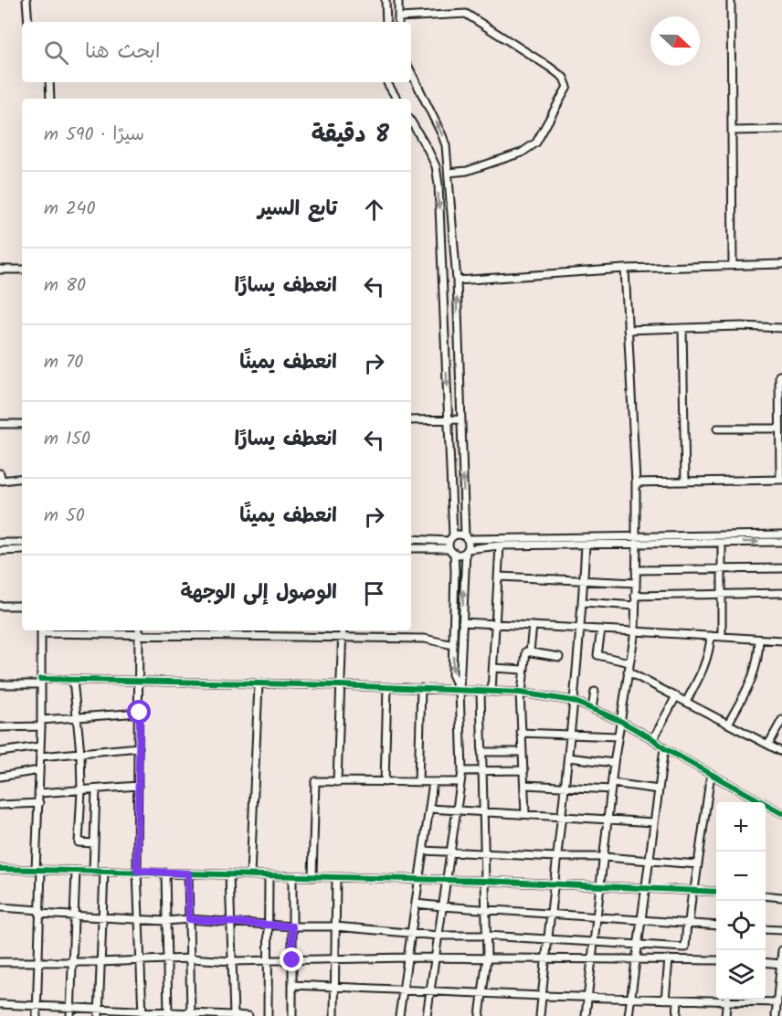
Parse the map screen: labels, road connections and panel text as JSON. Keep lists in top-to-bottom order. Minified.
{"north":"right","page":{"search":"ابحث هنا","heading":["8 دقيقة","سيرًا · 590 m"],"list":[["تابع السير","240 m"],["انعطف يسارًا","80 m"],["انعطف يمينًا","70 m"],["انعطف يسارًا","150 m"],["انعطف يمينًا","50 m"],"الوصول إلى الوجهة"],"map_buttons":["+","−"]}}
